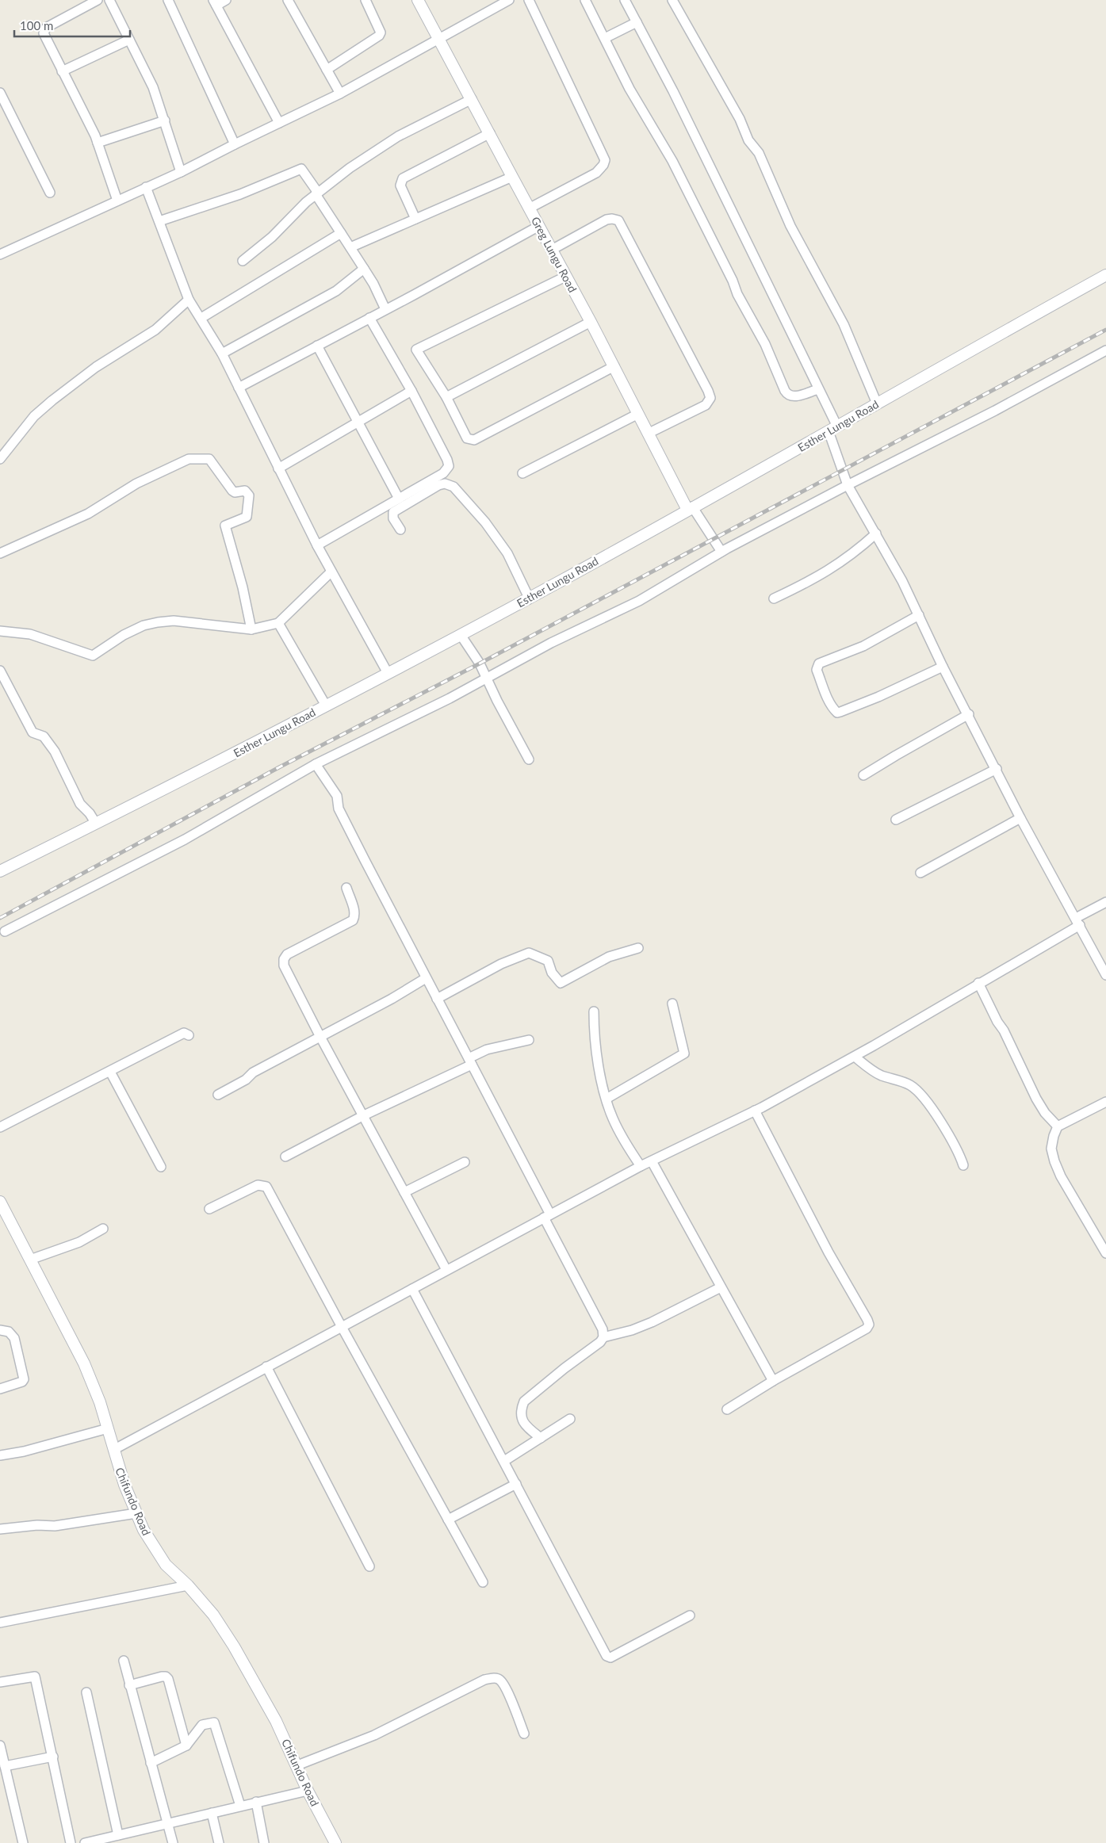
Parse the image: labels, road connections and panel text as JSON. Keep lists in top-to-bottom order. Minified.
{"streets":{"street":["Greg Lungu Road","Esther Lungu Road","Chifundo Road"]},"crossings":[["Greg Lungu Road","Esther Lungu Road"]],"scale_bar":"100 m"}
